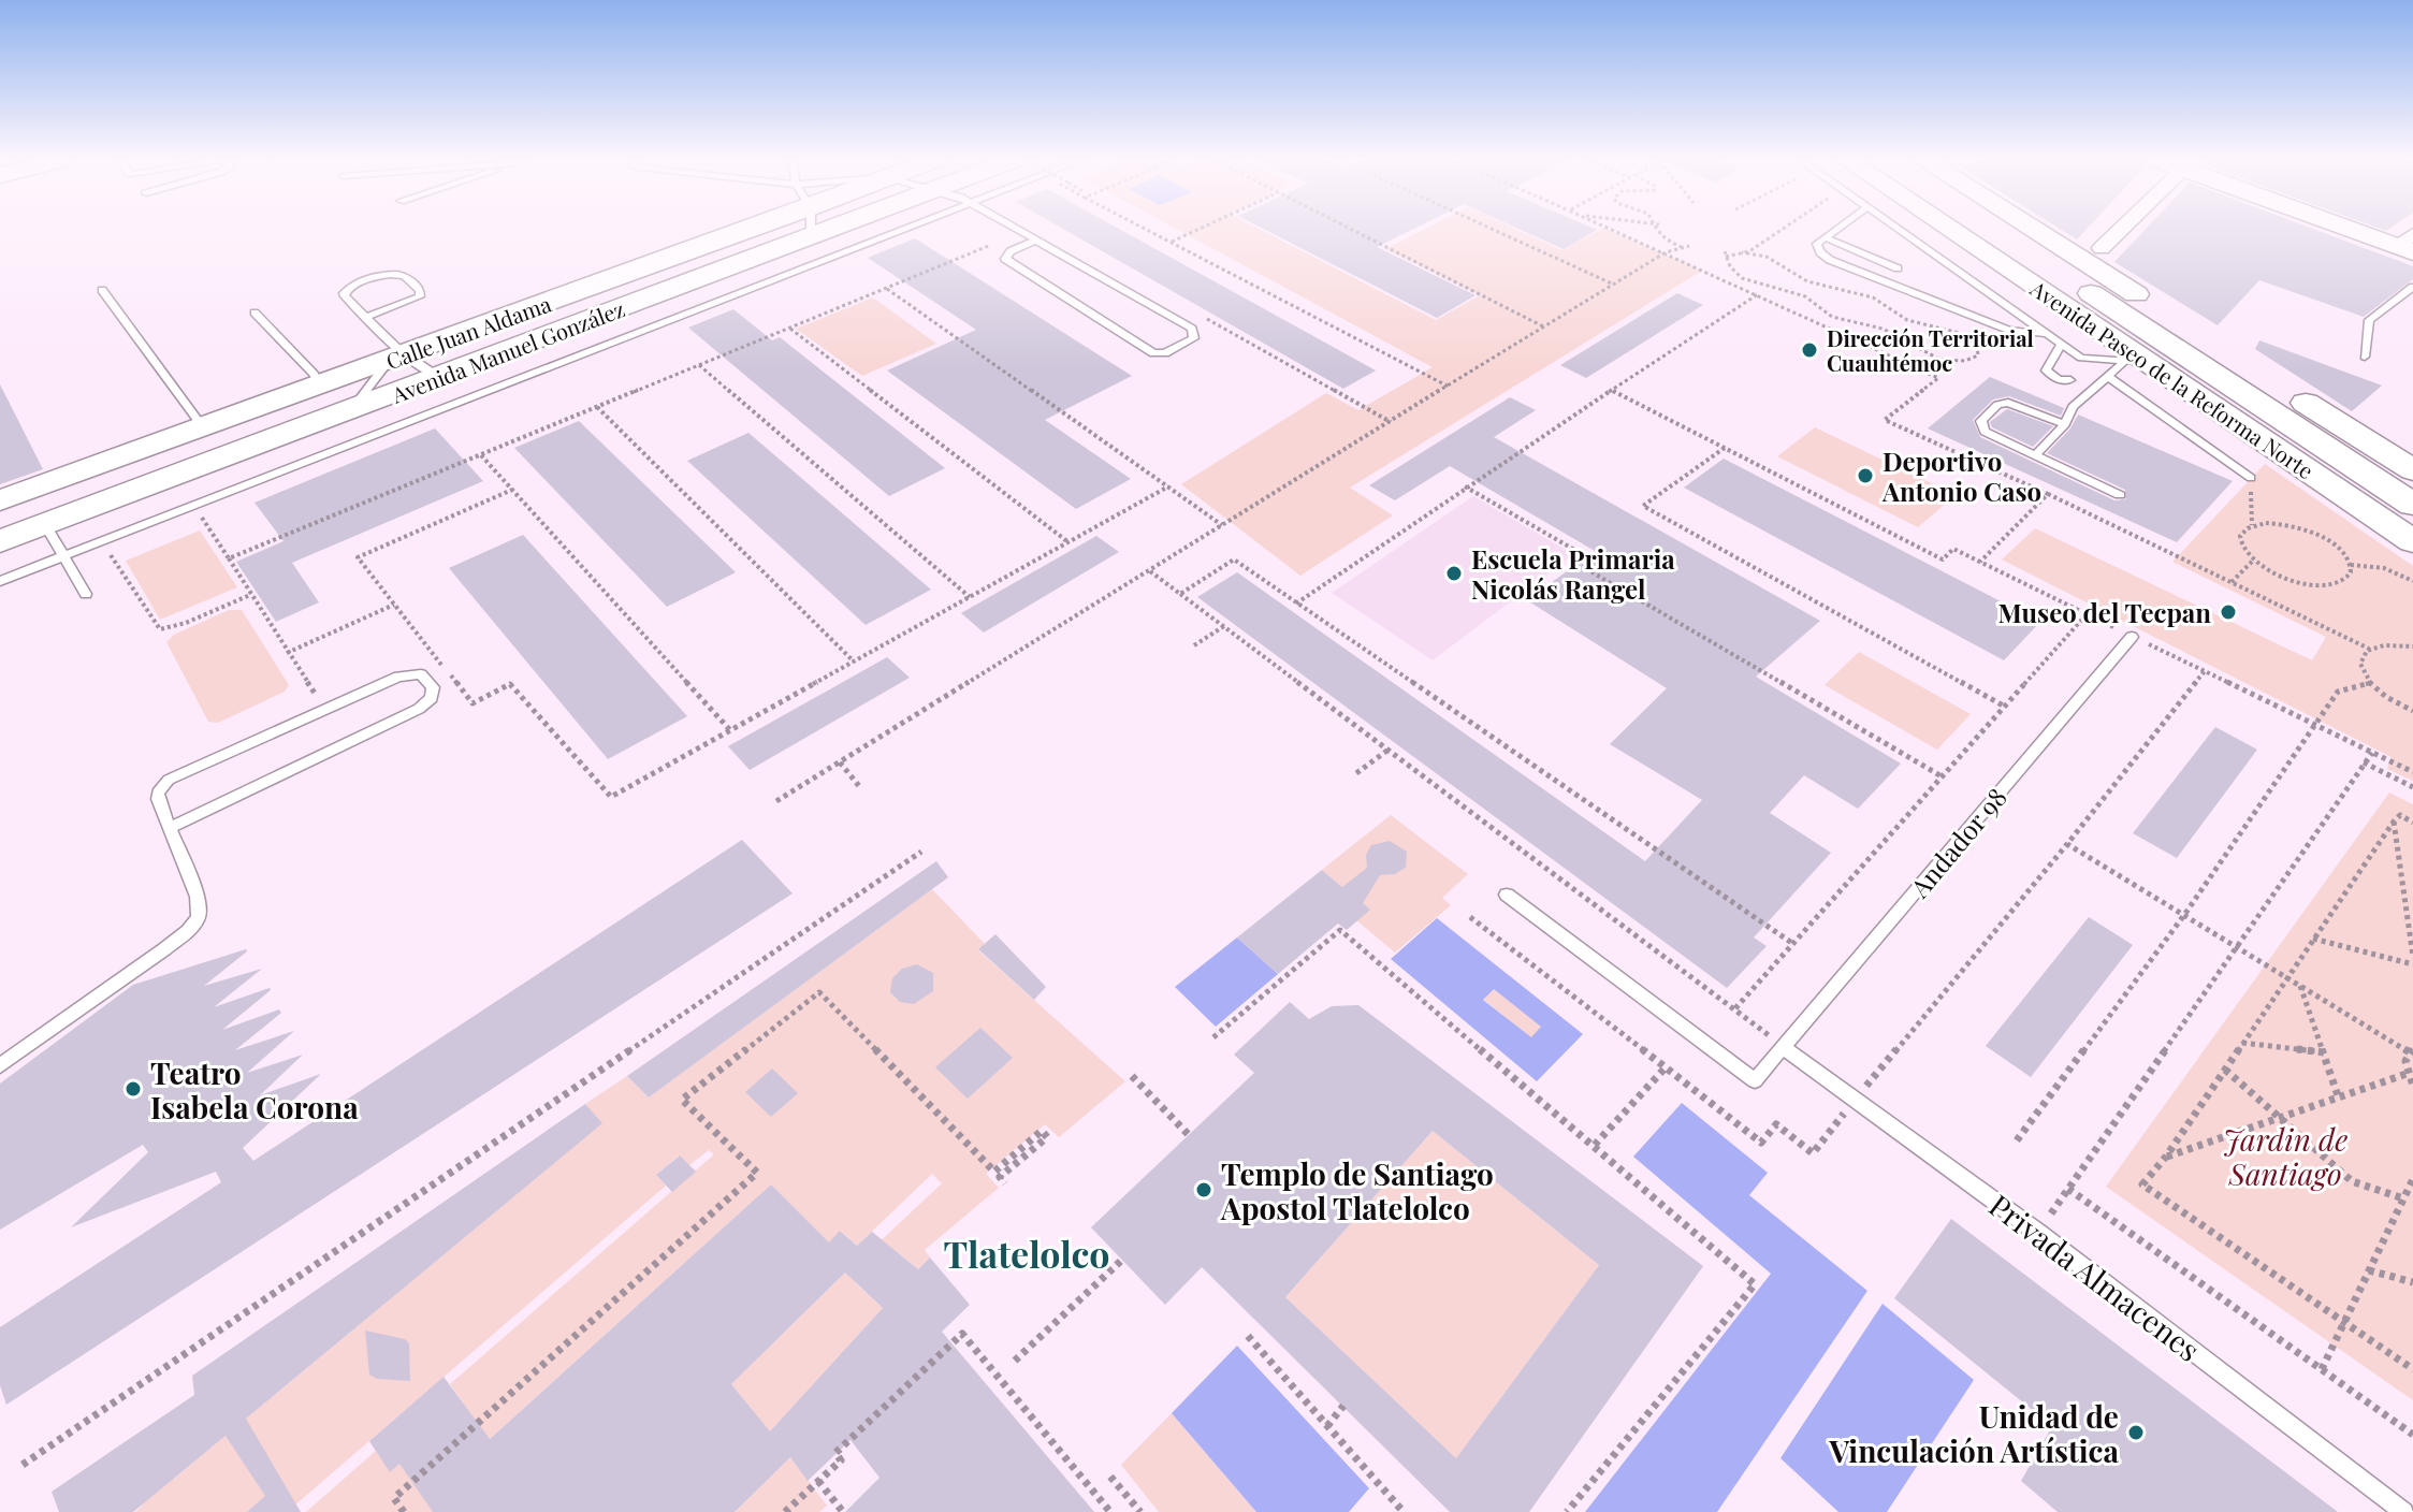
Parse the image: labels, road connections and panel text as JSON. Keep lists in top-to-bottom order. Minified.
{"streets":{"main road":["Calle Juan Aldama","Avenida Manuel González","Avenida Paseo de la Reforma Norte"],"lane":["Andador 98","Privada Almacenes"]},"crossings":[["Andador 98","Privada Almacenes"]],"districts":["Tlatelolco"],"parks":["Jardin de Santiago"],"places":["Dirección Territorial Cuauhtémoc","Deportivo Antonio Caso","Escuela Primaria Nicolás Rangel","Museo del Tecpan","Teatro Isabela Corona","Templo de Santiago Apostol Tlatelolco","Unidad de Vinculación Artística"]}
